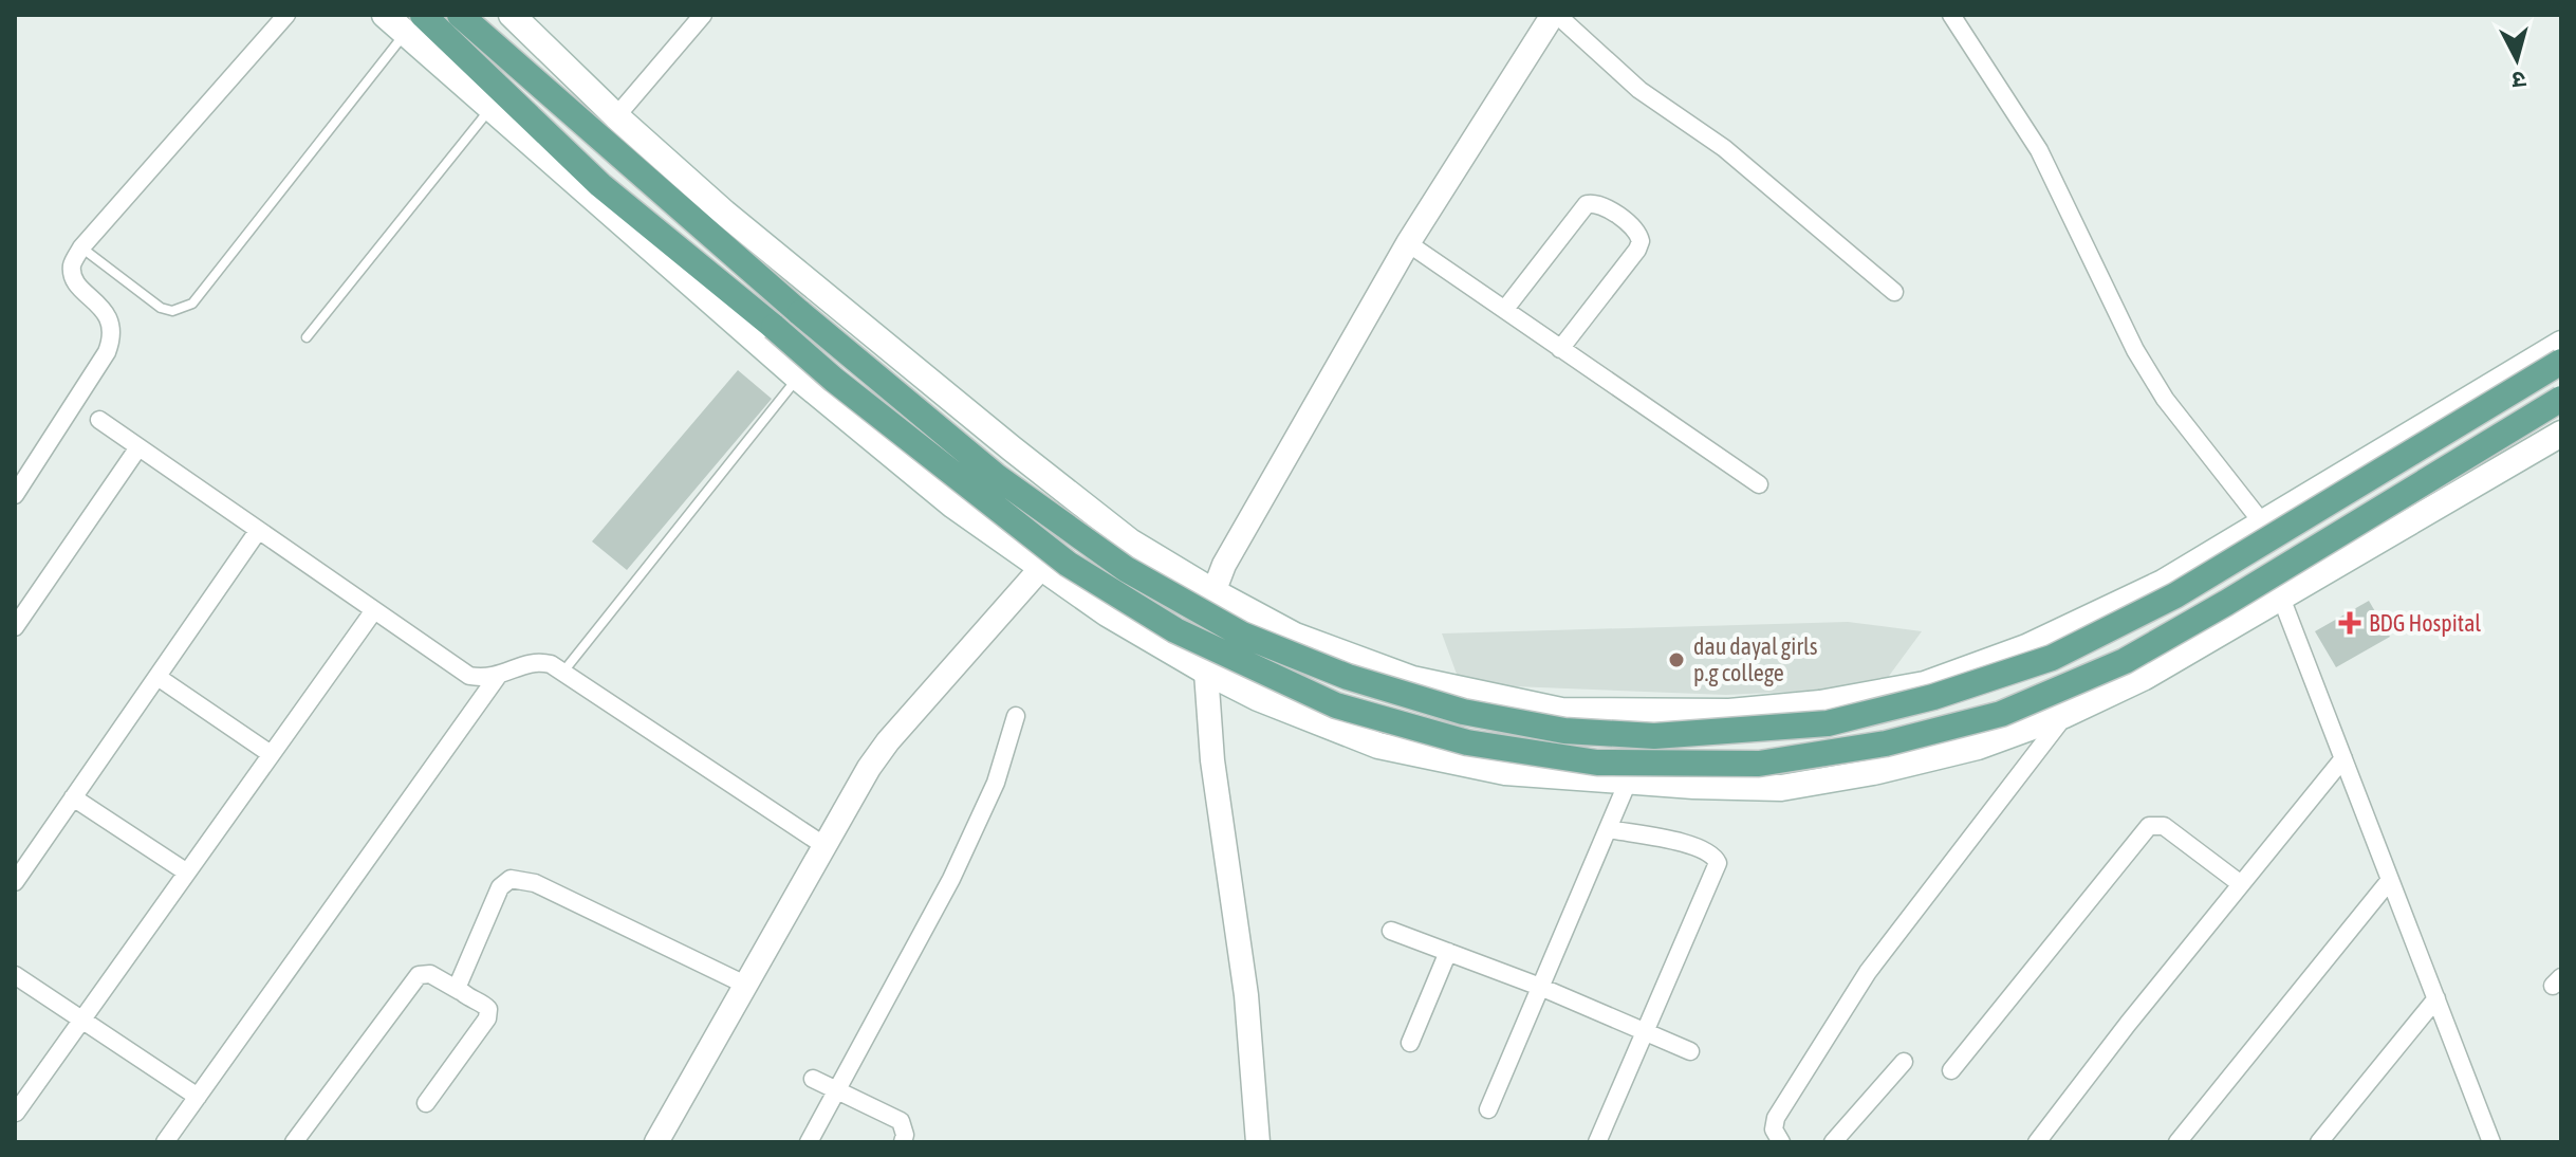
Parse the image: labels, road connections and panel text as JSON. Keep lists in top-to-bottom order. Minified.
{"places":{"health":["BDG Hospital"],"other":["dau dayal girls p.g college"]},"north":"bottom"}
